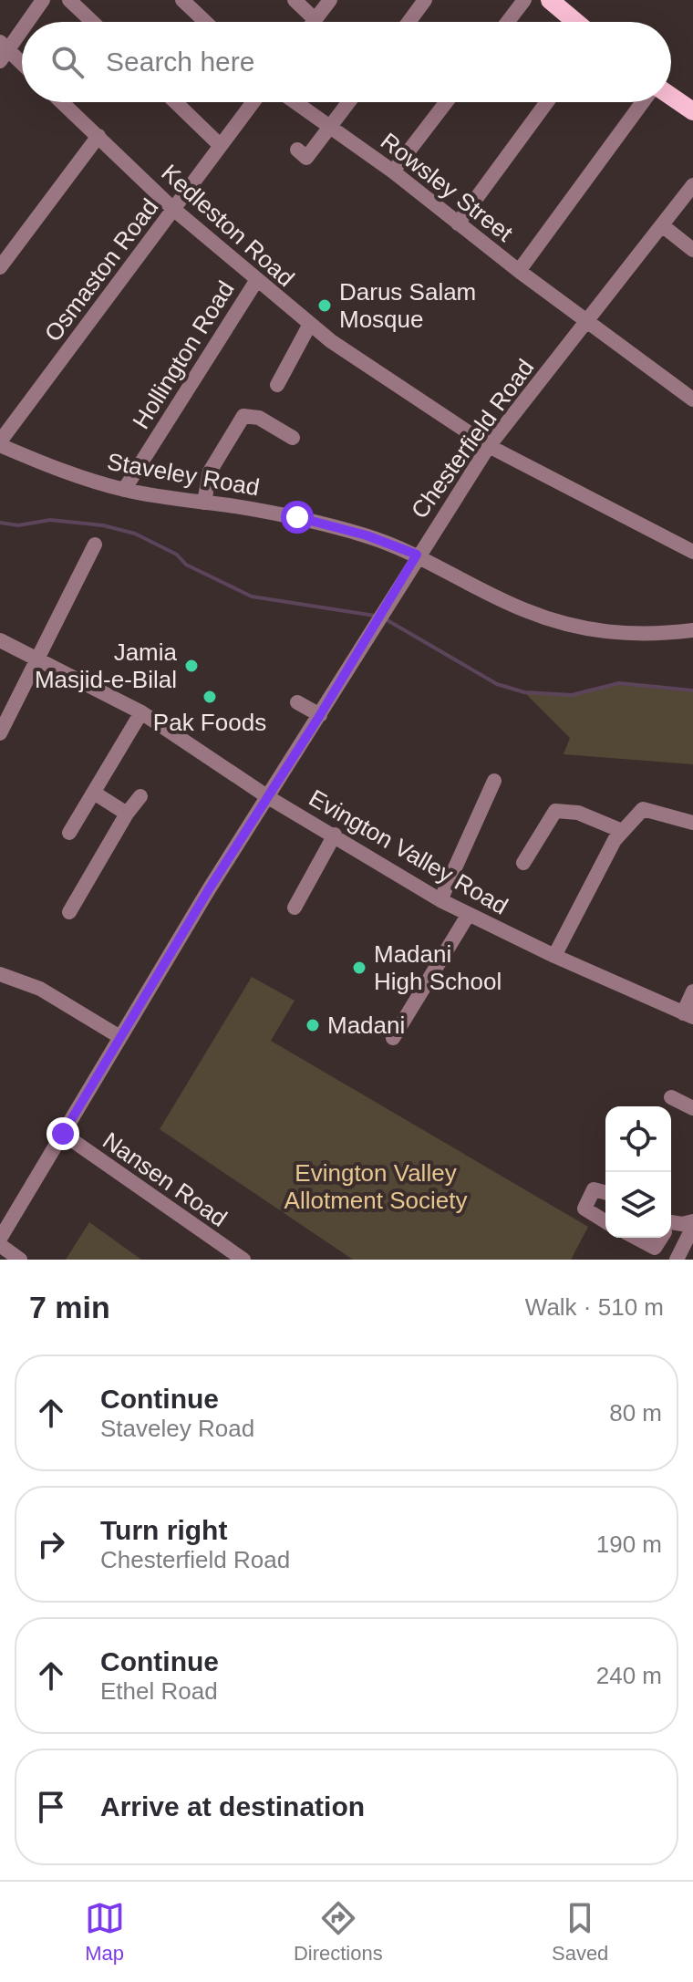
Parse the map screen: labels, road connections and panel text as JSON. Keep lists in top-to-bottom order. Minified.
{"streets":{"street":["Rowsley Street","Kedleston Road","Osmaston Road","Hollington Road","Chesterfield Road","Staveley Road","Evington Valley Road","Nansen Road"]},"crossings":[["Rowsley Street","Chesterfield Road"],["Kedleston Road","Osmaston Road"],["Kedleston Road","Hollington Road"],["Kedleston Road","Chesterfield Road"],["Osmaston Road","Staveley Road"],["Hollington Road","Staveley Road"],["Chesterfield Road","Staveley Road"],["Chesterfield Road","Evington Valley Road"],["Chesterfield Road","Nansen Road"]],"parks":["Evington Valley Allotment Society"],"places":["Darus Salam Mosque","Jamia Masjid-e-Bilal","Pak Foods","Madani High School","Madani"],"page":{"search":"Search here","heading":["7 min","Walk · 510 m"],"list":[["Continue","Staveley Road","80 m"],["Turn right","Chesterfield Road","190 m"],["Continue","Ethel Road","240 m"],"Arrive at destination"],"nav":["Map","Directions","Saved"]}}
